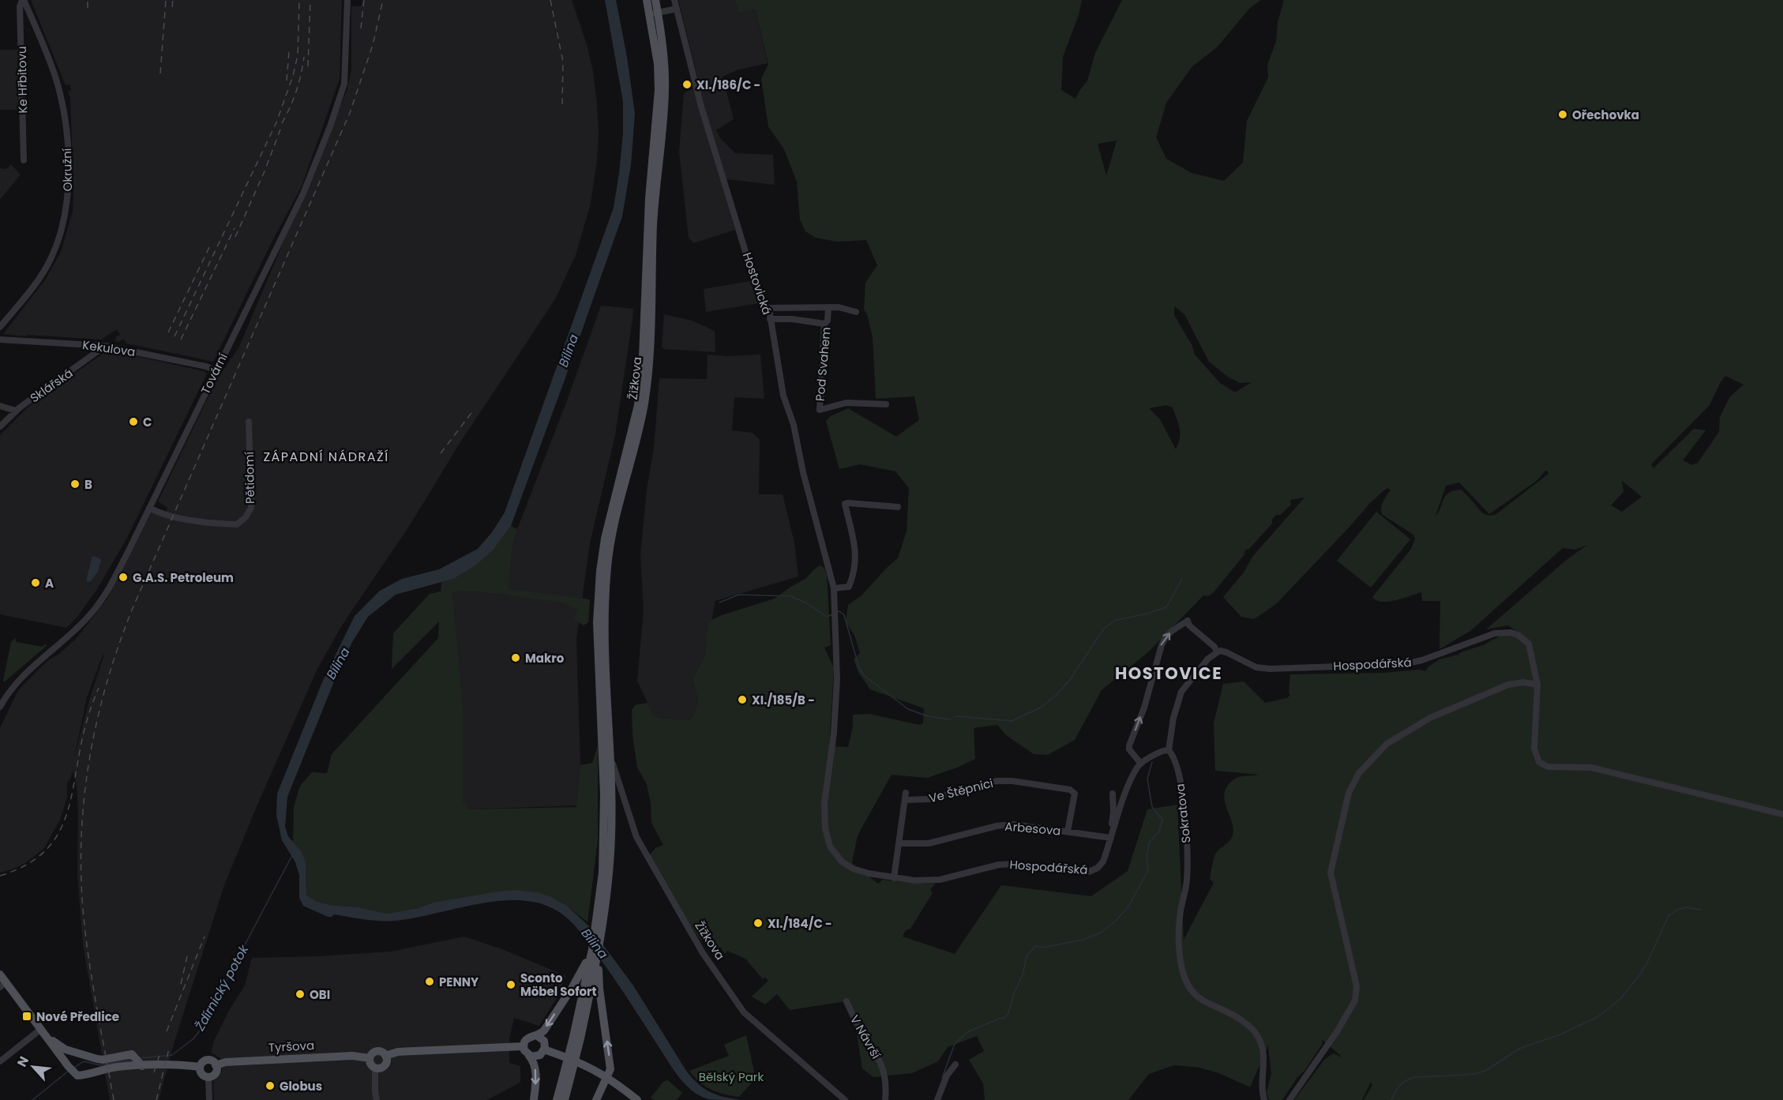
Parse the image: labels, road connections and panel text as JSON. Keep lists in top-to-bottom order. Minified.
{"streets":{"main road":["Žižkova","Tyršova"],"street":["Ke Hřbitovu","Okružní","Hostovická","Kekulova","Pod Svahem","Tovární","Sklářská","Pětidomí","Hospodářská","Ve Štěpnici","Sokratova","Arbesova","V Návrší"]},"crossings":[["Ke Hřbitovu","Okružní"],["Hostovická","Hospodářská"],["Kekulova","Tovární"],["Kekulova","Sklářská"],["Tovární","Pětidomí"],["Hospodářská","Sokratova"],["Hospodářská","Arbesova"],["Ve Štěpnici","Arbesova"]],"districts":["ZÁPADNÍ NÁDRAŽÍ","HOSTOVICE"],"water":["Bílina","Ždírnický potok"],"parks":["Bělský Park"],"places":{"other":["XI./186/C -","Ořechovka","C","B","G.A.S. Petroleum","A","Makro","XI./185/B -","XI./184/C -","PENNY","Sconto Möbel Sofort","OBI","Globus"],"transit":["Nové Předlice"]},"north":"top left"}
